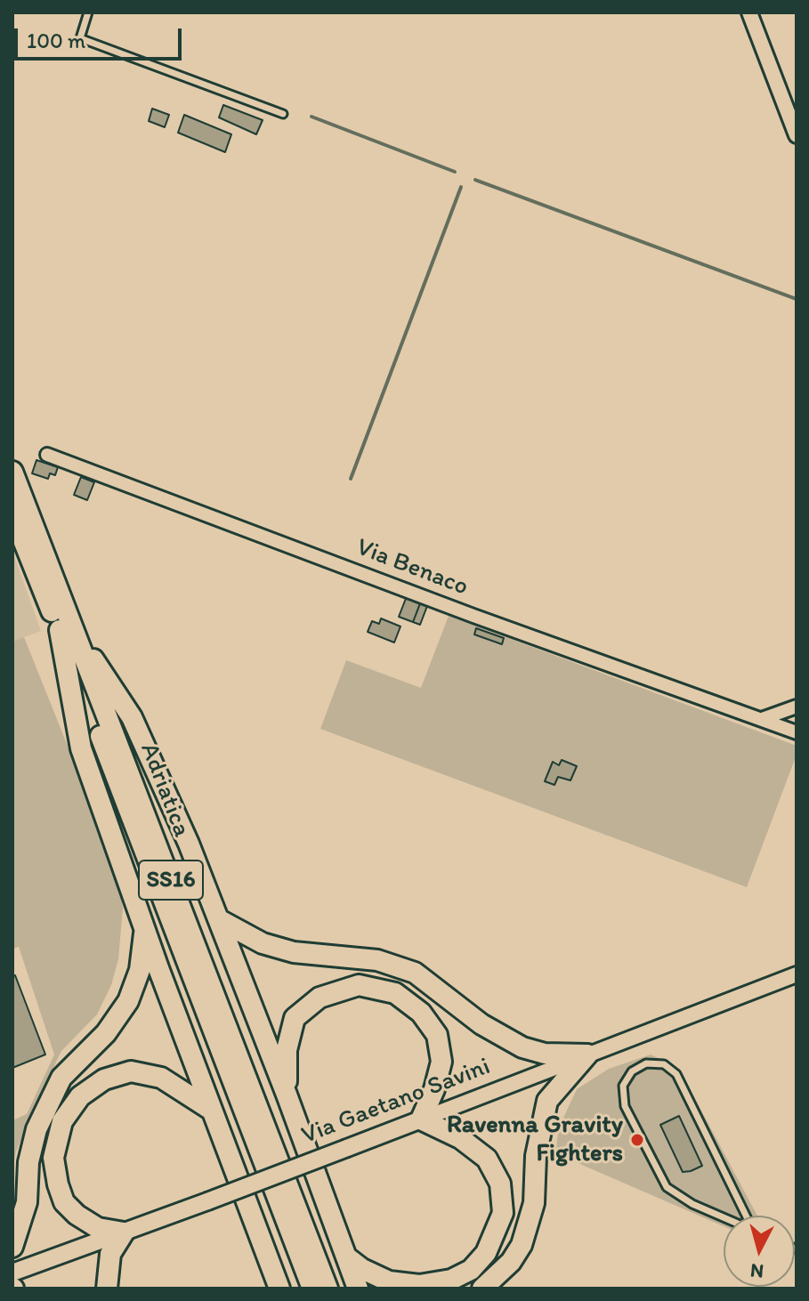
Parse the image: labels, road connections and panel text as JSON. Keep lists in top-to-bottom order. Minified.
{"streets":{"highway":["Adriatica","SS16"],"main road":["Via Gaetano Savini"],"street":["Via Benaco"]},"crossings":[["Adriatica","SS16"],["SS16","Via Gaetano Savini"]],"places":["Ravenna Gravity Fighters"],"scale_bar":"100 m","north":"bottom"}
